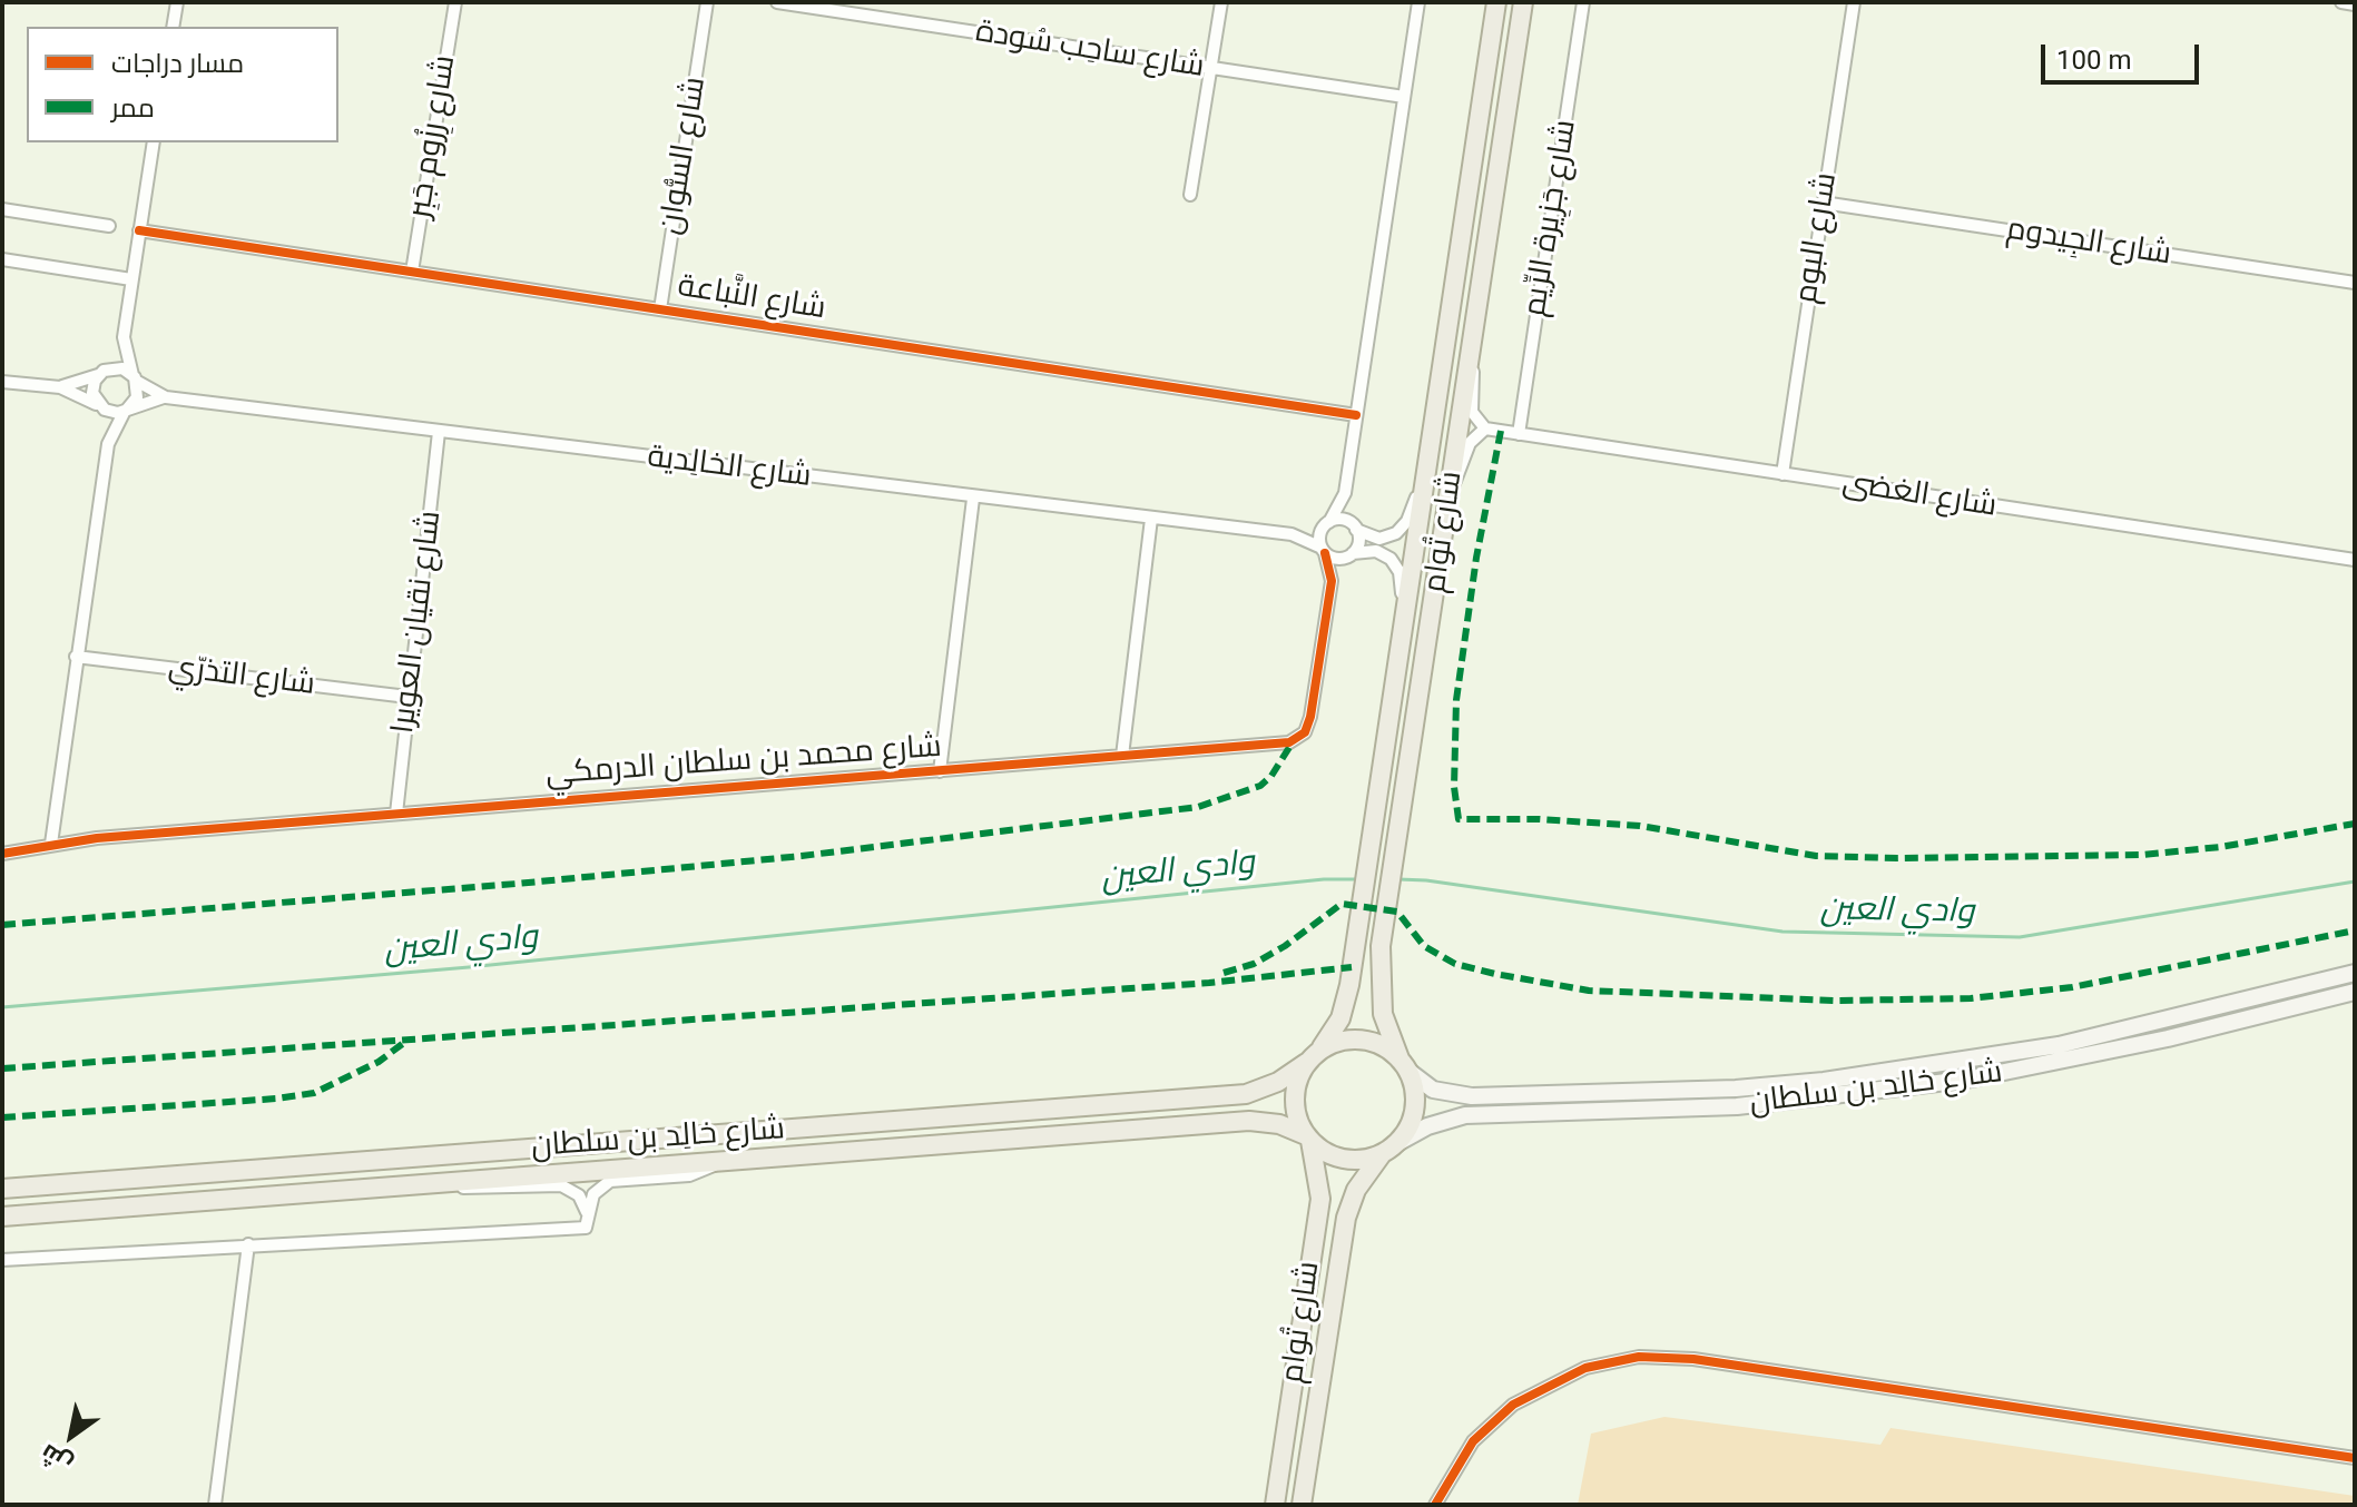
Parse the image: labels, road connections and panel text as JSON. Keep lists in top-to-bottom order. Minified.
{"streets":{"main road":["شارع تُوام","شارع خالِد بن سلطان"],"street":["شارع ساحِب سُودة","شارع رِزُوم جَبِر","شارع السُّوان","شارع جَزِيرة الرِّيم","شارع البوم","شارع الجِيدوم","شارع النَّباعة","شارع الخالِدية","شارع الغضى","شارع نقيان العويرا","شارع التذرّي","شارع محمد بن سلطان الدرمكي"]},"crossings":[["شارع رِزُوم جَبِر","شارع النَّباعة"],["شارع السُّوان","شارع النَّباعة"],["شارع جَزِيرة الرِّيم","شارع الغضى"],["شارع البوم","شارع الجِيدوم"],["شارع البوم","شارع الغضى"],["شارع الخالِدية","شارع نقيان العويرا"],["شارع الخالِدية","شارع محمد بن سلطان الدرمكي"],["شارع تُوام","شارع خالِد بن سلطان"],["شارع نقيان العويرا","شارع التذرّي"],["شارع نقيان العويرا","شارع محمد بن سلطان الدرمكي"]],"water":["وادي العين"],"legend":["مسار دراجات","ممر"],"scale_bar":"100 m","north":"bottom left"}
